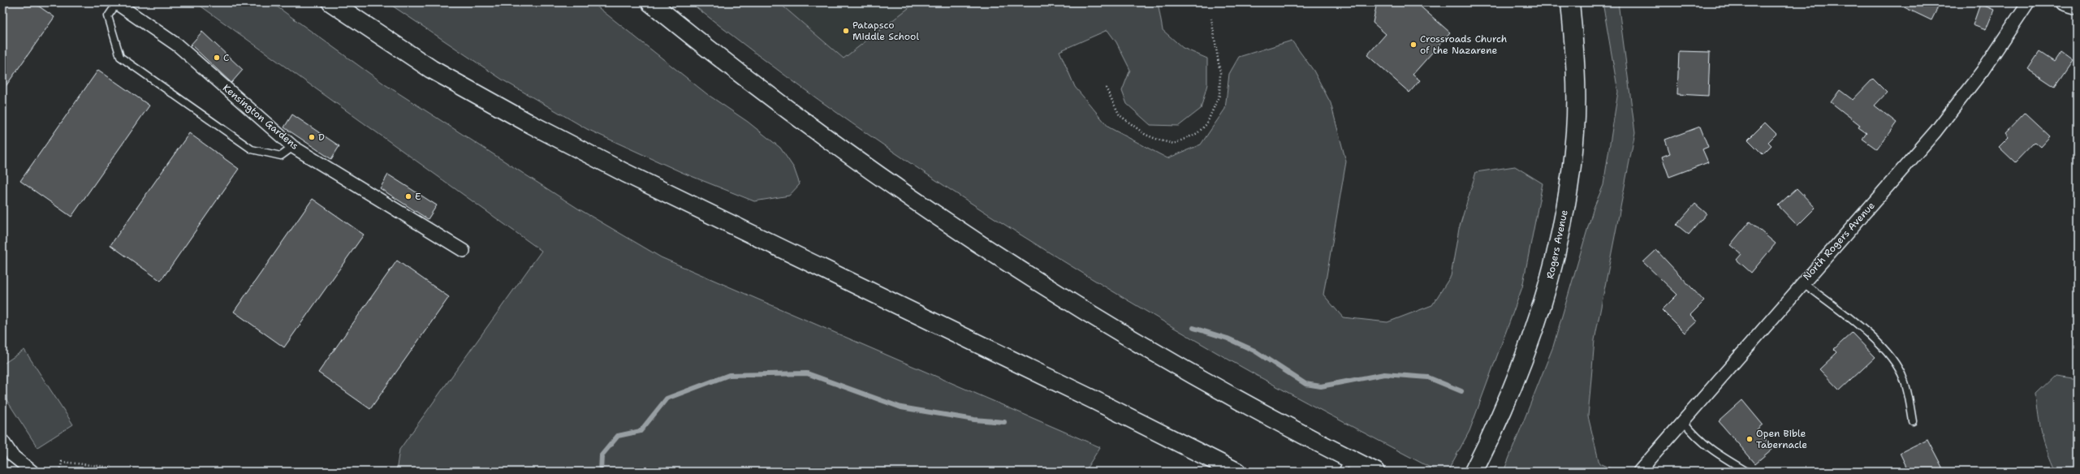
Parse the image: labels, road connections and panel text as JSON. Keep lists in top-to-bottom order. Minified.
{"streets":{"main road":["Rogers Avenue"],"street":["Kensington Gardens","North Rogers Avenue"]},"places":["Patapsco Middle School","Crossroads Church of the Nazarene","C","D","E","Open Bible Tabernacle"]}
